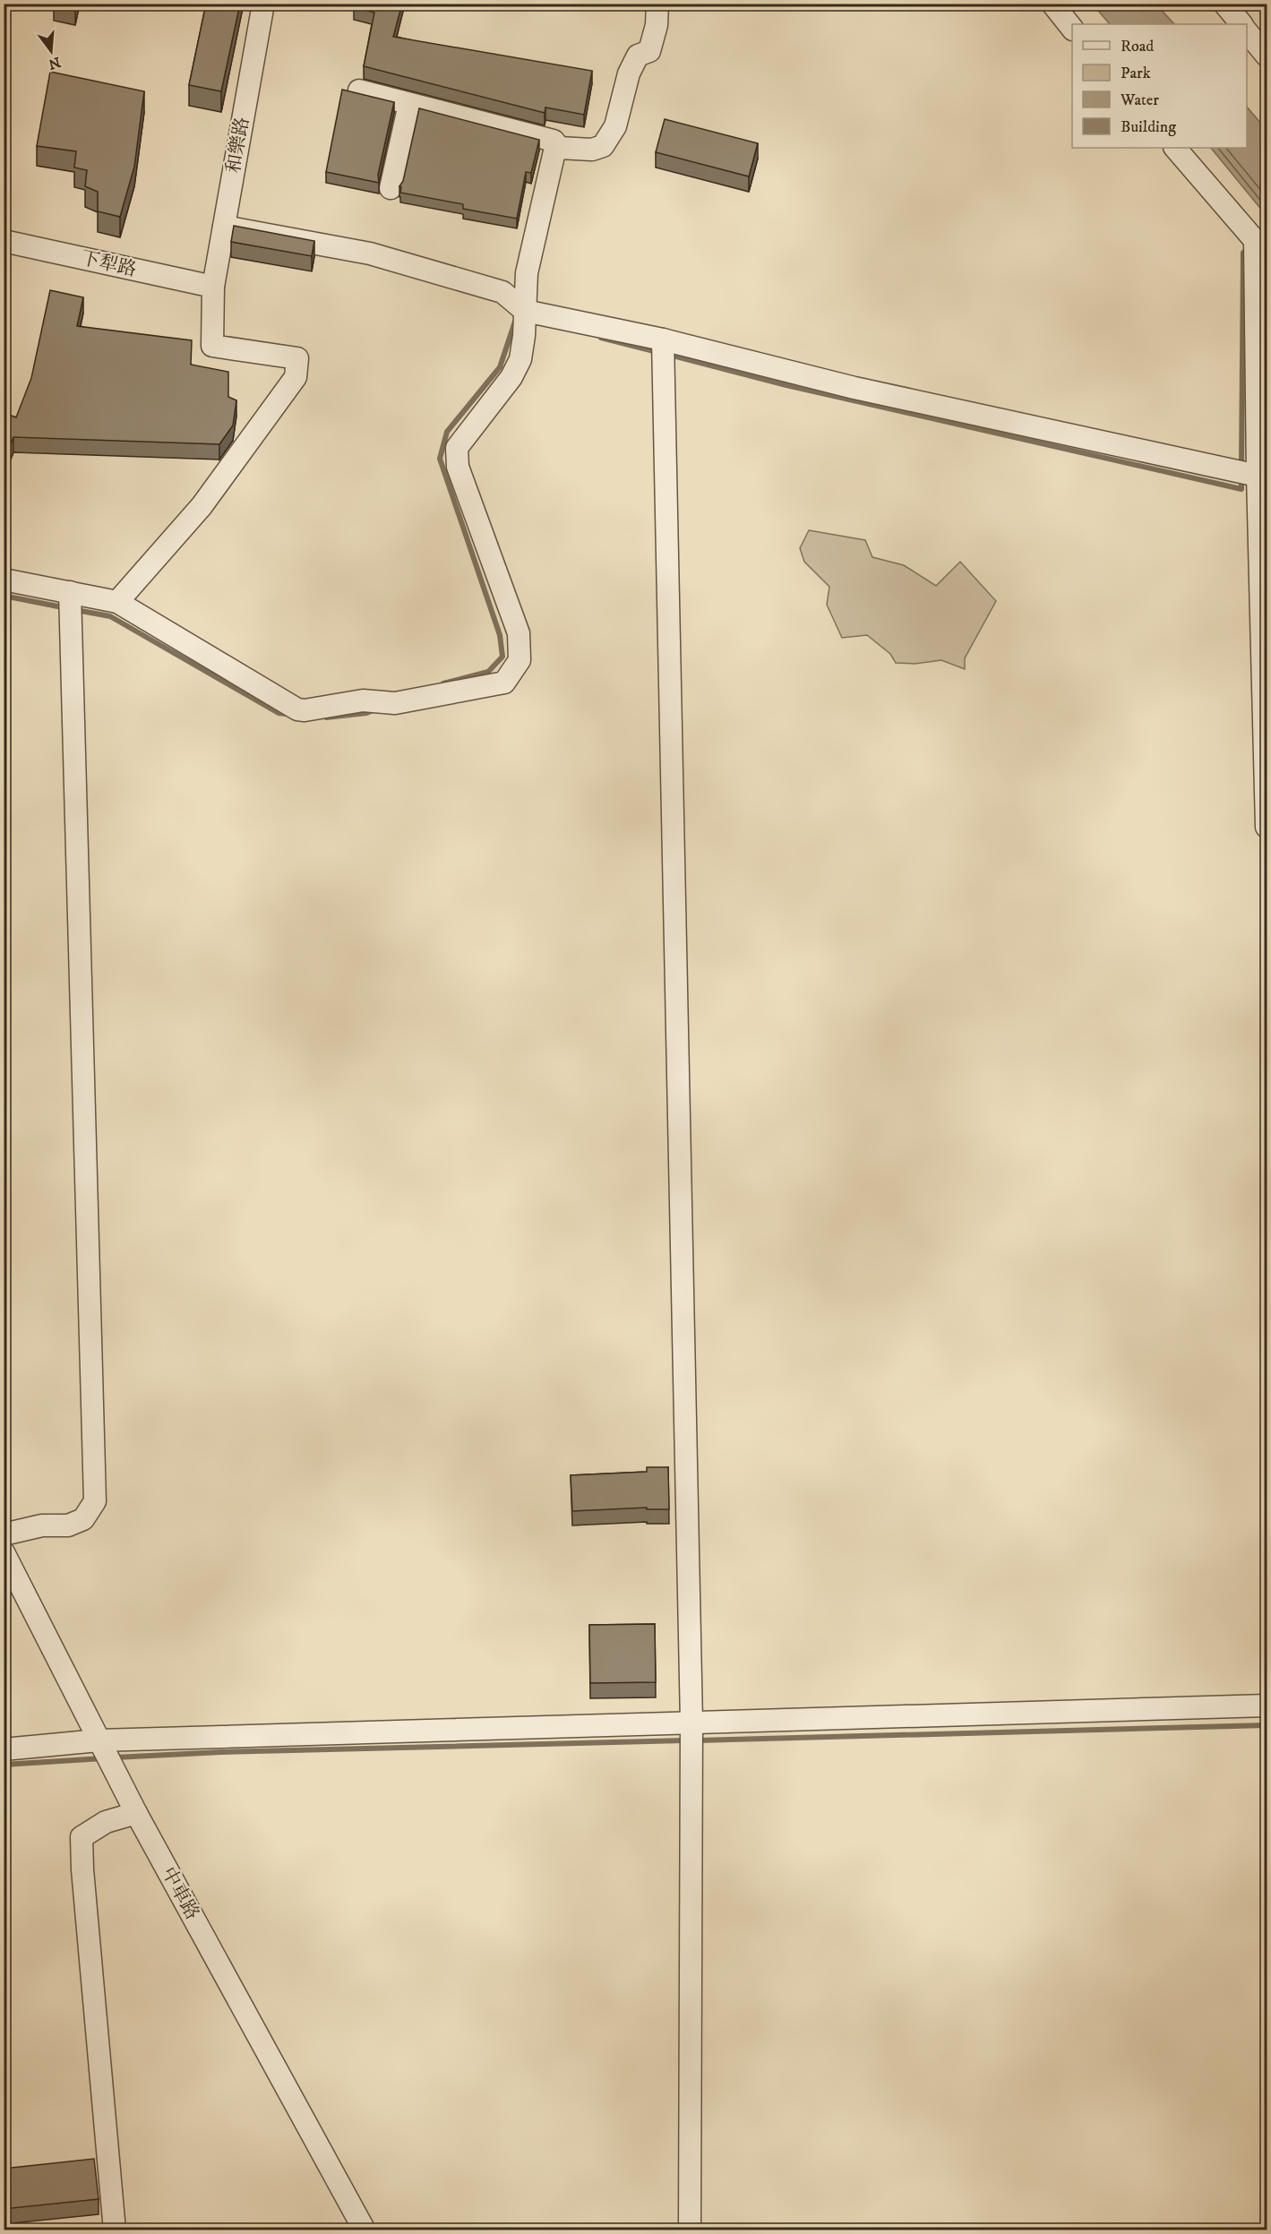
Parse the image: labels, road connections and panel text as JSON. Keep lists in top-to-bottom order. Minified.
{"streets":{"street":["和樂路","下犁路","中車路"]},"crossings":[["和樂路","下犁路"]],"legend":["Road","Park","Water","Building"],"north":"bottom"}
